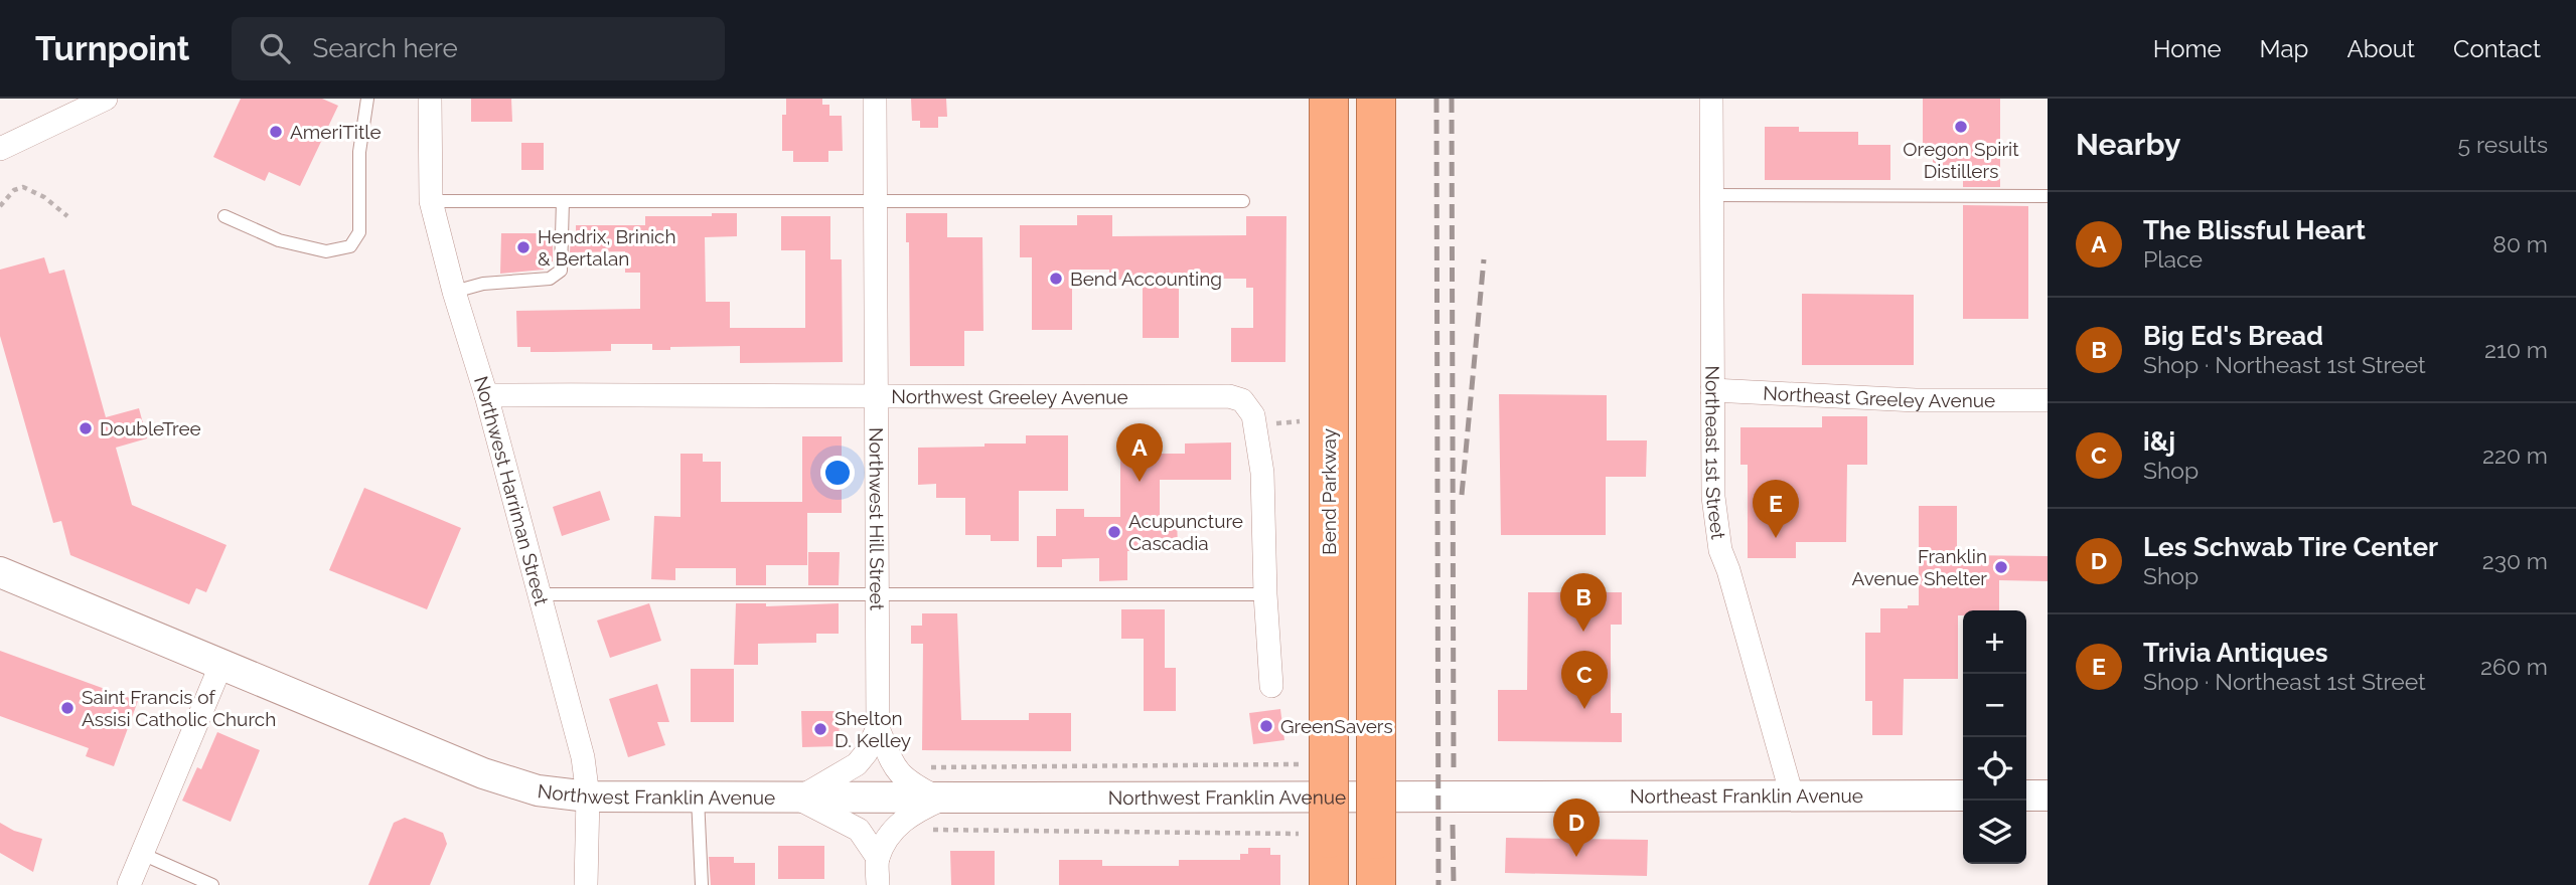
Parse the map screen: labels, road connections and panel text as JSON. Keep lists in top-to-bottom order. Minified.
{"streets":{"highway":["Bend Parkway"],"street":["Northwest Greeley Avenue","Northeast Greeley Avenue","Northeast 1st Street","Northwest Harriman Street","Northwest Hill Street","Northwest Franklin Avenue","Northeast Franklin Avenue"]},"crossings":[["Northwest Greeley Avenue","Northwest Harriman Street"],["Northwest Greeley Avenue","Northwest Hill Street"],["Northeast Greeley Avenue","Northeast 1st Street"],["Northeast 1st Street","Northeast Franklin Avenue"],["Northwest Harriman Street","Northwest Franklin Avenue"],["Northwest Hill Street","Northwest Franklin Avenue"],["Northwest Franklin Avenue","Northeast Franklin Avenue"]],"places":["Oregon Spirit Distillers","AmeriTitle","Hendrix, Brinich & Bertalan","Bend Accounting","DoubleTree","Acupuncture Cascadia","Franklin Avenue Shelter","Saint Francis of Assisi Catholic Church","GreenSavers","Shelton D. Kelley"],"page":{"header":"Turnpoint","search":"Search here","nav":["Home","Map","About","Contact"],"heading":["Nearby","5 results"],"list":[{"mark":"A","name":"The Blissful Heart","note":"Place","value":"80 m"},{"mark":"B","name":"Big Ed's Bread","note":"Shop · Northeast 1st Street","value":"210 m"},{"mark":"C","name":"i&j","note":"Shop","value":"220 m"},{"mark":"D","name":"Les Schwab Tire Center","note":"Shop","value":"230 m"},{"mark":"E","name":"Trivia Antiques","note":"Shop · Northeast 1st Street","value":"260 m"}],"pins":["A","E","B","C","D"],"map_buttons":["+","−"]}}
